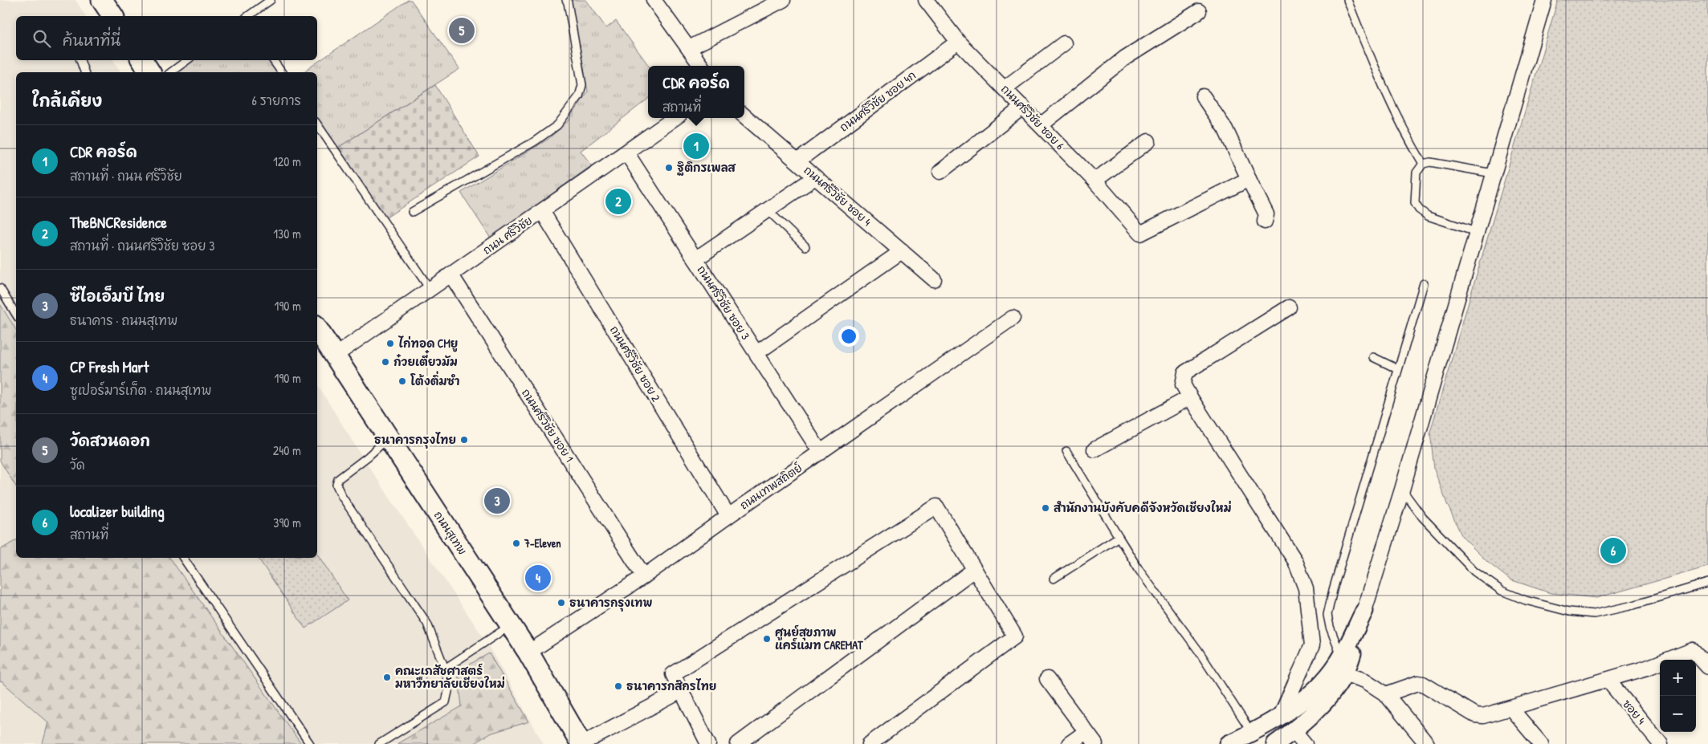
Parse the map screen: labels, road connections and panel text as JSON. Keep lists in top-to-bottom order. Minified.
{"streets":{"main road":["ถนนสุเทพ"],"street":["ถนนศรีวิชัย ซอย 4ก","ถนนศรีวิชัย ซอย 6","ถนนศรีวิชัย ซอย 4","ถนน ศรีวิชัย","ถนนศรีวิชัย ซอย 3","ถนนศรีวิชัย ซอย 2","ถนนศรีวิชัย ซอย 1","ถนนเทพสถิตย์","ซอย 4"]},"crossings":[["ถนนศรีวิชัย ซอย 4ก","ถนนศรีวิชัย ซอย 6"],["ถนนศรีวิชัย ซอย 4ก","ถนนศรีวิชัย ซอย 4"],["ถนน ศรีวิชัย","ถนนศรีวิชัย ซอย 3"],["ถนน ศรีวิชัย","ถนนศรีวิชัย ซอย 2"],["ถนน ศรีวิชัย","ถนนศรีวิชัย ซอย 1"],["ถนน ศรีวิชัย","ถนนสุเทพ"],["ถนนศรีวิชัย ซอย 3","ถนนเทพสถิตย์"],["ถนนศรีวิชัย ซอย 2","ถนนเทพสถิตย์"],["ถนนศรีวิชัย ซอย 1","ถนนเทพสถิตย์"],["ถนนเทพสถิตย์","ถนนสุเทพ"]],"places":["ฐิติกรเพลส","ไก่ทอด CMยู","ก๋วยเตี๋ยวมัม","โต้งติ่มซำ","ธนาคารกรุงไทย","สำนักงานบังคับคดีจังหวัดเชียงใหม่","7-Eleven","ธนาคารกรุงเทพ","ศูนย์สุขภาพ แคร์แมท CAREMAT","คณะเภสัชศาสตร์ มหาวืทยาลัยเชียงใหม่","ธนาคารกสิกรไทย"],"page":{"pins":["5","1","2","3","6","4"],"search":"ค้นหาที่นี่","popup":["CDR คอร์ด","สถานที่"],"heading":["ใกล้เคียง","6 รายการ"],"list":[{"mark":"1","name":"CDR คอร์ด","note":"สถานที่ · ถนน ศรีวิชัย","value":"120 m"},{"mark":"2","name":"TheBNCResidence","note":"สถานที่ · ถนนศรีวิชัย ซอย 3","value":"130 m"},{"mark":"3","name":"ซีไอเอ็มบี ไทย","note":"ธนาคาร · ถนนสุเทพ","value":"190 m"},{"mark":"4","name":"CP Fresh Mart","note":"ซูเปอร์มาร์เก็ต · ถนนสุเทพ","value":"190 m"},{"mark":"5","name":"วัดสวนดอก","note":"วัด","value":"240 m"},{"mark":"6","name":"localizer building","note":"สถานที่","value":"390 m"}],"map_buttons":["+","−"]}}
